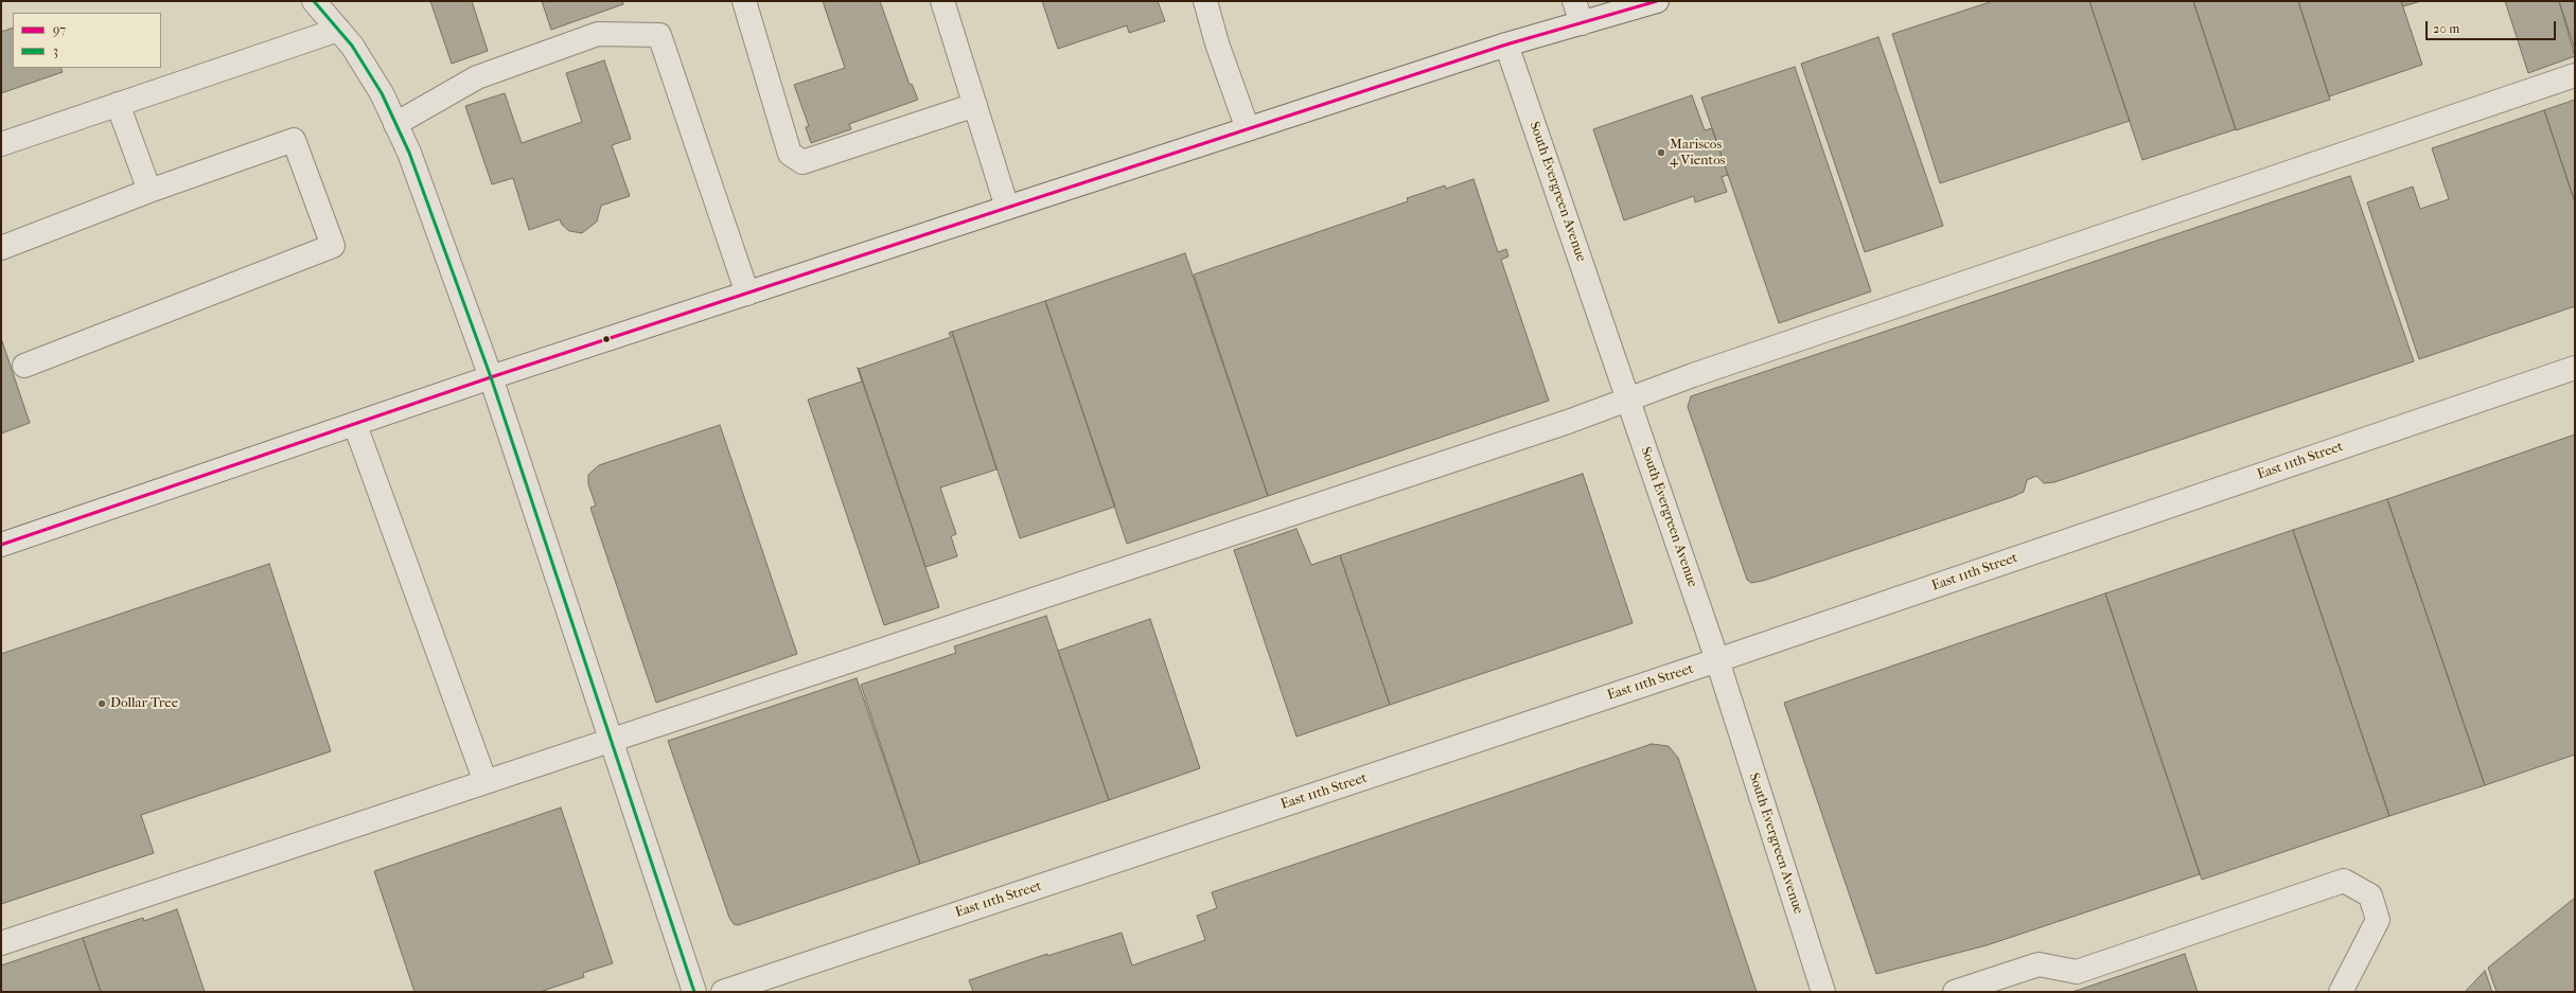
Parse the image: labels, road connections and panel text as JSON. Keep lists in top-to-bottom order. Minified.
{"streets":{"street":["South Evergreen Avenue","East 11th Street"]},"crossings":[["South Evergreen Avenue","East 11th Street"]],"places":["Mariscos 4 Vientos","Dollar Tree"],"lines":["transit line 97","transit line 3"],"legend":["97","3"],"scale_bar":"20 m"}
